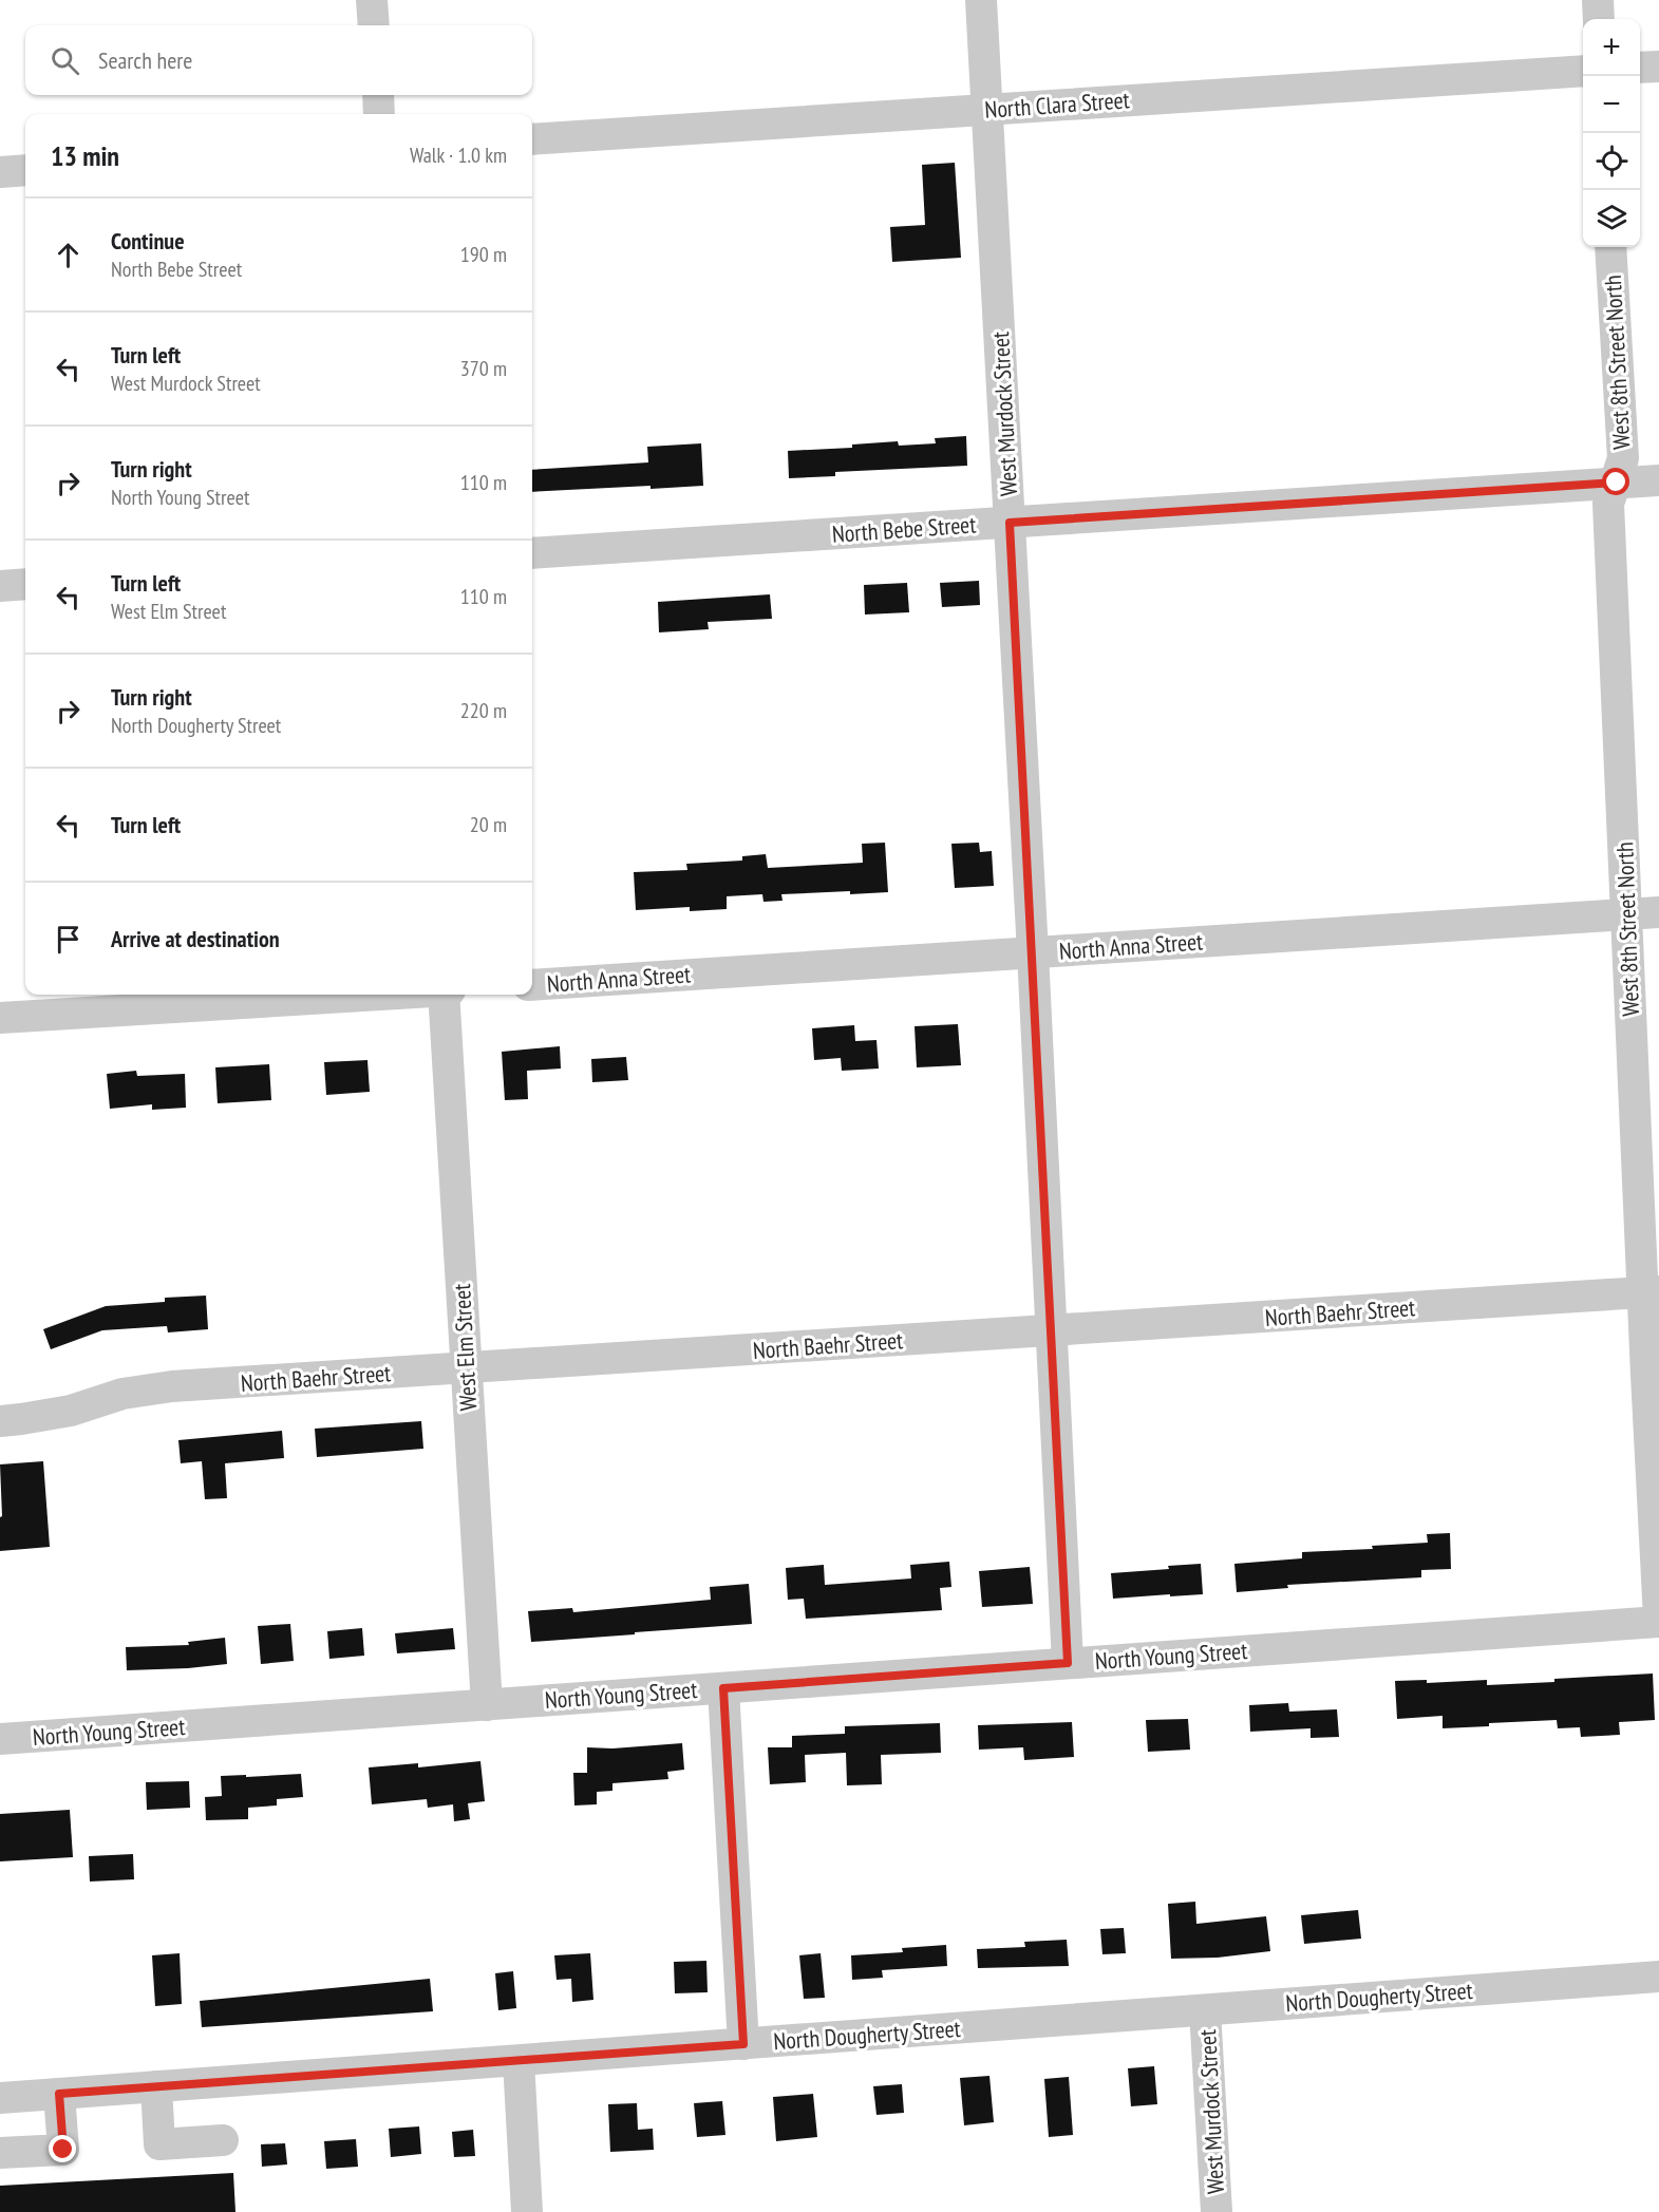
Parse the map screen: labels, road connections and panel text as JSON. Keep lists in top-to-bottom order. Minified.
{"streets":{"street":["North Clara Street","West 8th Street North","West Murdock Street","North Bebe Street","North Anna Street","North Baehr Street","West Elm Street","North Young Street","North Dougherty Street"]},"crossings":[["North Clara Street","West Murdock Street"],["West 8th Street North","North Bebe Street"],["West 8th Street North","North Anna Street"],["West 8th Street North","North Baehr Street"],["West 8th Street North","North Young Street"],["West Murdock Street","North Bebe Street"],["West Murdock Street","North Anna Street"],["West Murdock Street","North Baehr Street"],["West Murdock Street","North Young Street"],["West Murdock Street","North Dougherty Street"],["North Baehr Street","West Elm Street"],["West Elm Street","North Young Street"]],"page":{"map_buttons":["+","−"],"search":"Search here","heading":["13 min","Walk · 1.0 km"],"list":[["Continue","North Bebe Street","190 m"],["Turn left","West Murdock Street","370 m"],["Turn right","North Young Street","110 m"],["Turn left","West Elm Street","110 m"],["Turn right","North Dougherty Street","220 m"],["Turn left","20 m"],"Arrive at destination"]}}
